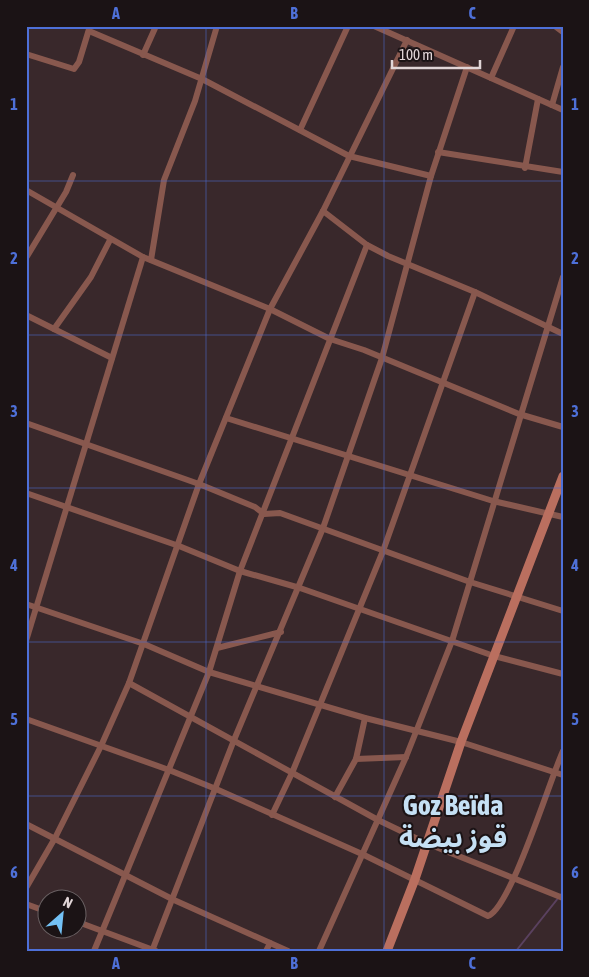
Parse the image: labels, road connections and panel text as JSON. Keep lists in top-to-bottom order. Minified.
{"districts":["Goz Beïda قوز بيضة"],"scale_bar":"100 m","north":"top right","grid":{"columns":["A","B","C"],"rows":["1","2","3","4","5","6"]}}
